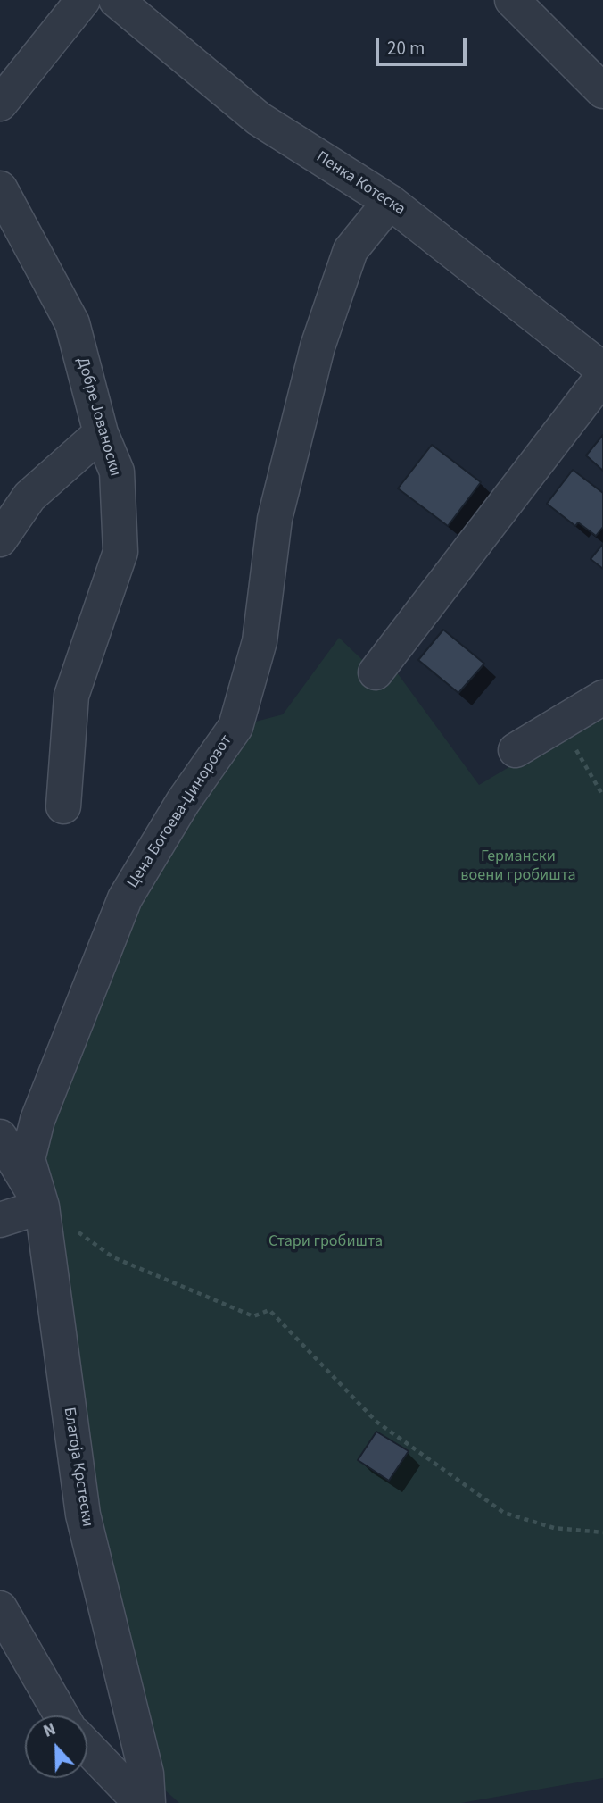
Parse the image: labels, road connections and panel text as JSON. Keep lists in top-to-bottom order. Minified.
{"streets":{"street":["Пенка Котеска","Добре Јованоски","Цена Богоева-Џинорозот","Благоја Крстески"]},"crossings":[["Пенка Котеска","Цена Богоева-Џинорозот"],["Цена Богоева-Џинорозот","Благоја Крстески"]],"parks":["Германски воени гробишта","Стари гробишта"],"scale_bar":"20 m","north":"top"}
